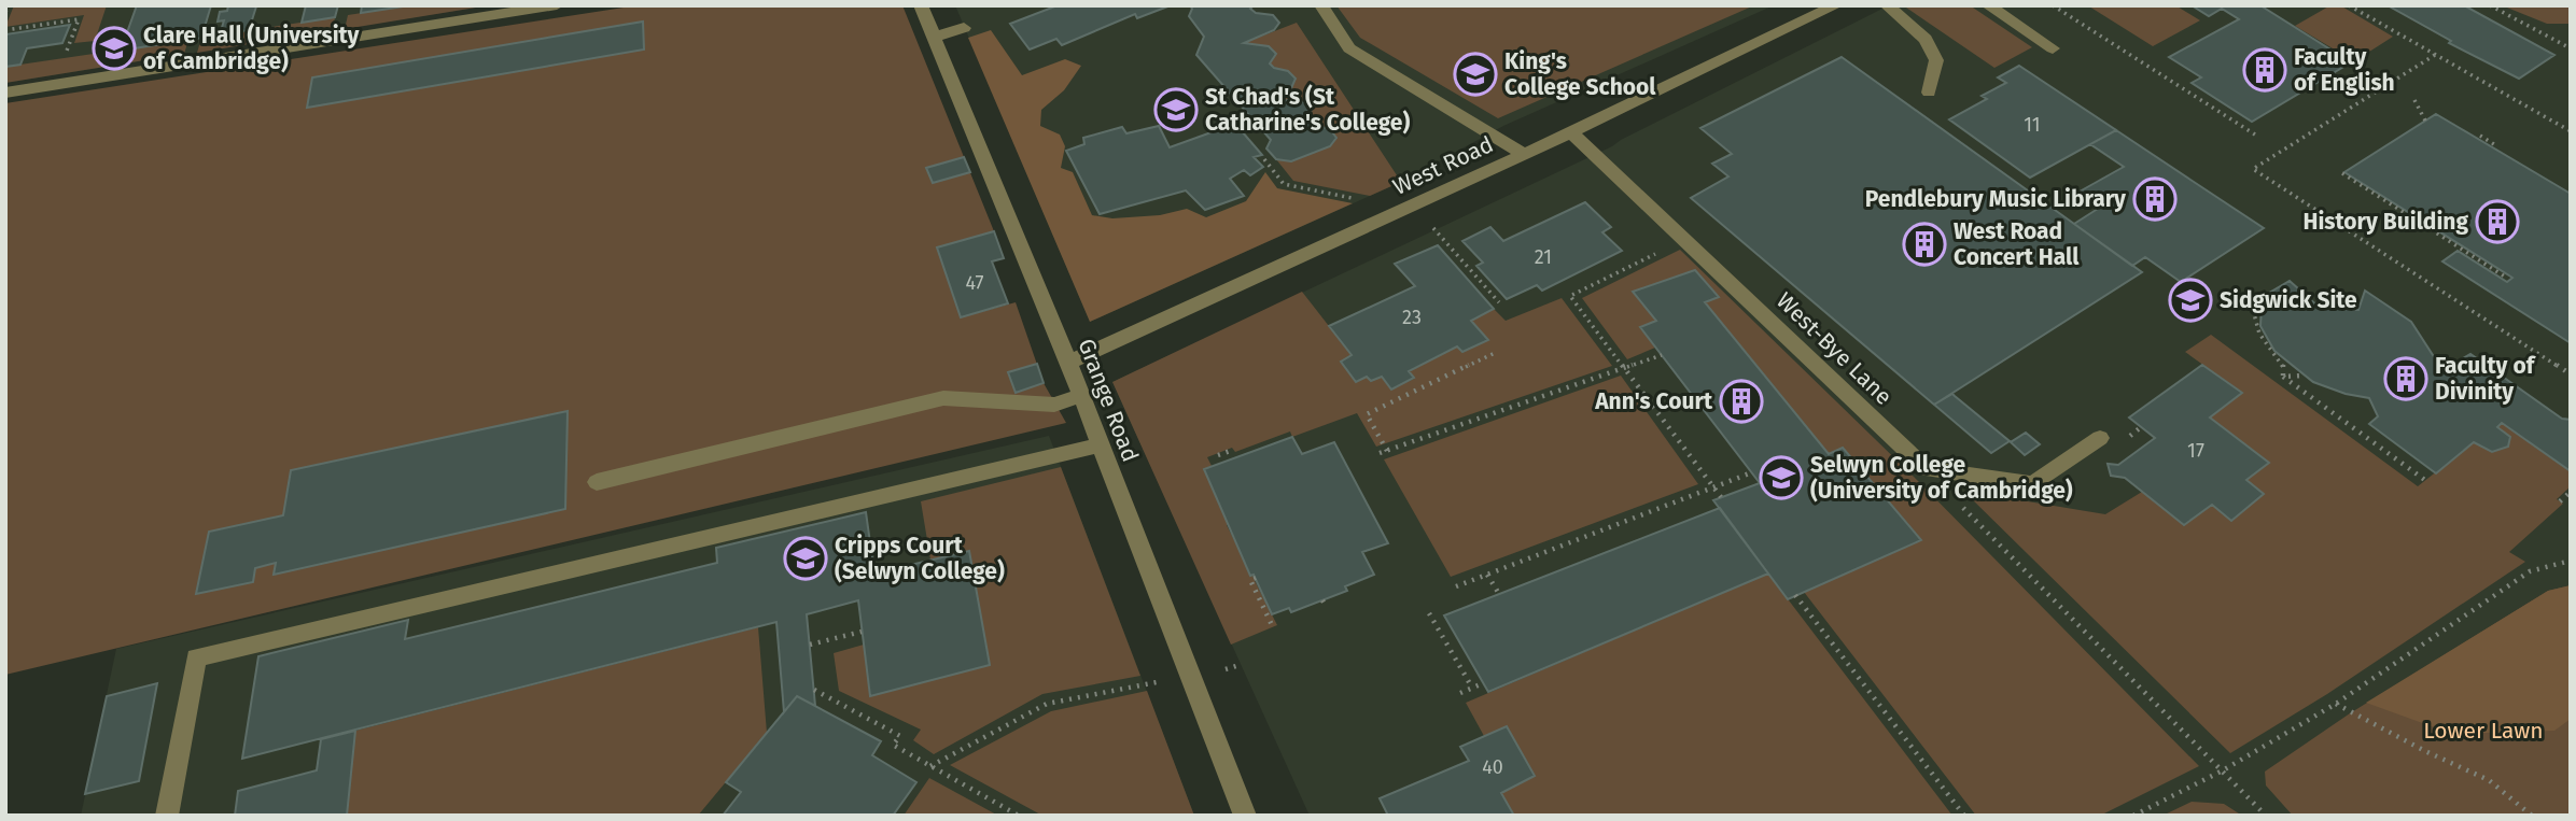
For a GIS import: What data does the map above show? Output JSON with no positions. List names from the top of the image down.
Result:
{
  "streets": {
    "street": ["West Road", "West-Bye Lane", "Grange Road"]
  },
  "crossings": [
    ["West Road", "West-Bye Lane"],
    ["West Road", "Grange Road"]
  ],
  "parks": ["Lower Lawn"],
  "places": {
    "school or university": [
      "Clare Hall (University of Cambridge)",
      "King's College School",
      "St Chad's (St Catharine's College)",
      "Sidgwick Site",
      "Selwyn College (University of Cambridge)",
      "Cripps Court (Selwyn College)"
    ],
    "building": [
      "Faculty of English",
      "Pendlebury Music Library",
      "History Building",
      "West Road Concert Hall",
      "Faculty of Divinity",
      "Ann's Court"
    ]
  },
  "house_numbers": [
    "11",
    "21",
    "47",
    "23",
    "17",
    "40"
  ]
}
